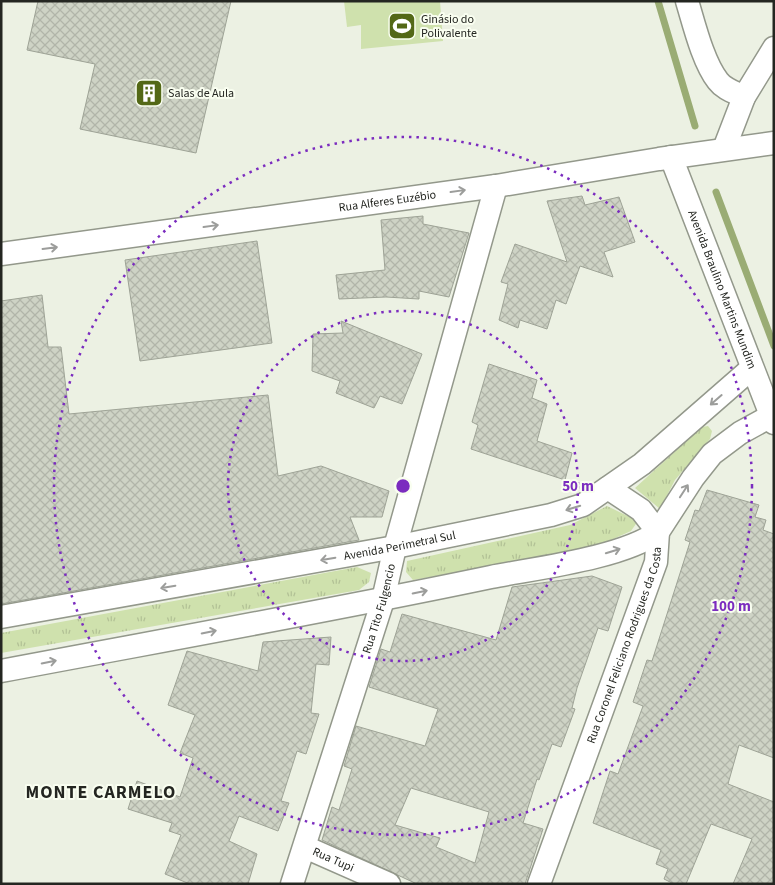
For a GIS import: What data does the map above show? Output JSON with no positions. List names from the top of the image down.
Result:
{
  "streets": {
    "street": [
      "Rua Alferes Euzébio",
      "Avenida Braulino Martins Mundim",
      "Avenida Perimetral Sul",
      "Rua Tito Fulgencio",
      "Rua Coronel Feliciano Rodrigues da Costa",
      "Rua Tupi"
    ]
  },
  "crossings": [
    ["Rua Alferes Euzébio", "Avenida Braulino Martins Mundim"],
    ["Rua Alferes Euzébio", "Rua Tito Fulgencio"],
    ["Avenida Braulino Martins Mundim", "Avenida Perimetral Sul"],
    ["Avenida Braulino Martins Mundim", "Rua Coronel Feliciano Rodrigues da Costa"],
    ["Avenida Perimetral Sul", "Rua Tito Fulgencio"],
    ["Rua Tito Fulgencio", "Rua Tupi"]
  ],
  "one_way": ["Rua Alferes Euzébio"],
  "districts": ["MONTE CARMELO"],
  "places": {
    "sports": ["Ginásio do Polivalente"],
    "building": ["Salas de Aula"]
  },
  "rings": ["50 m", "100 m"]
}
